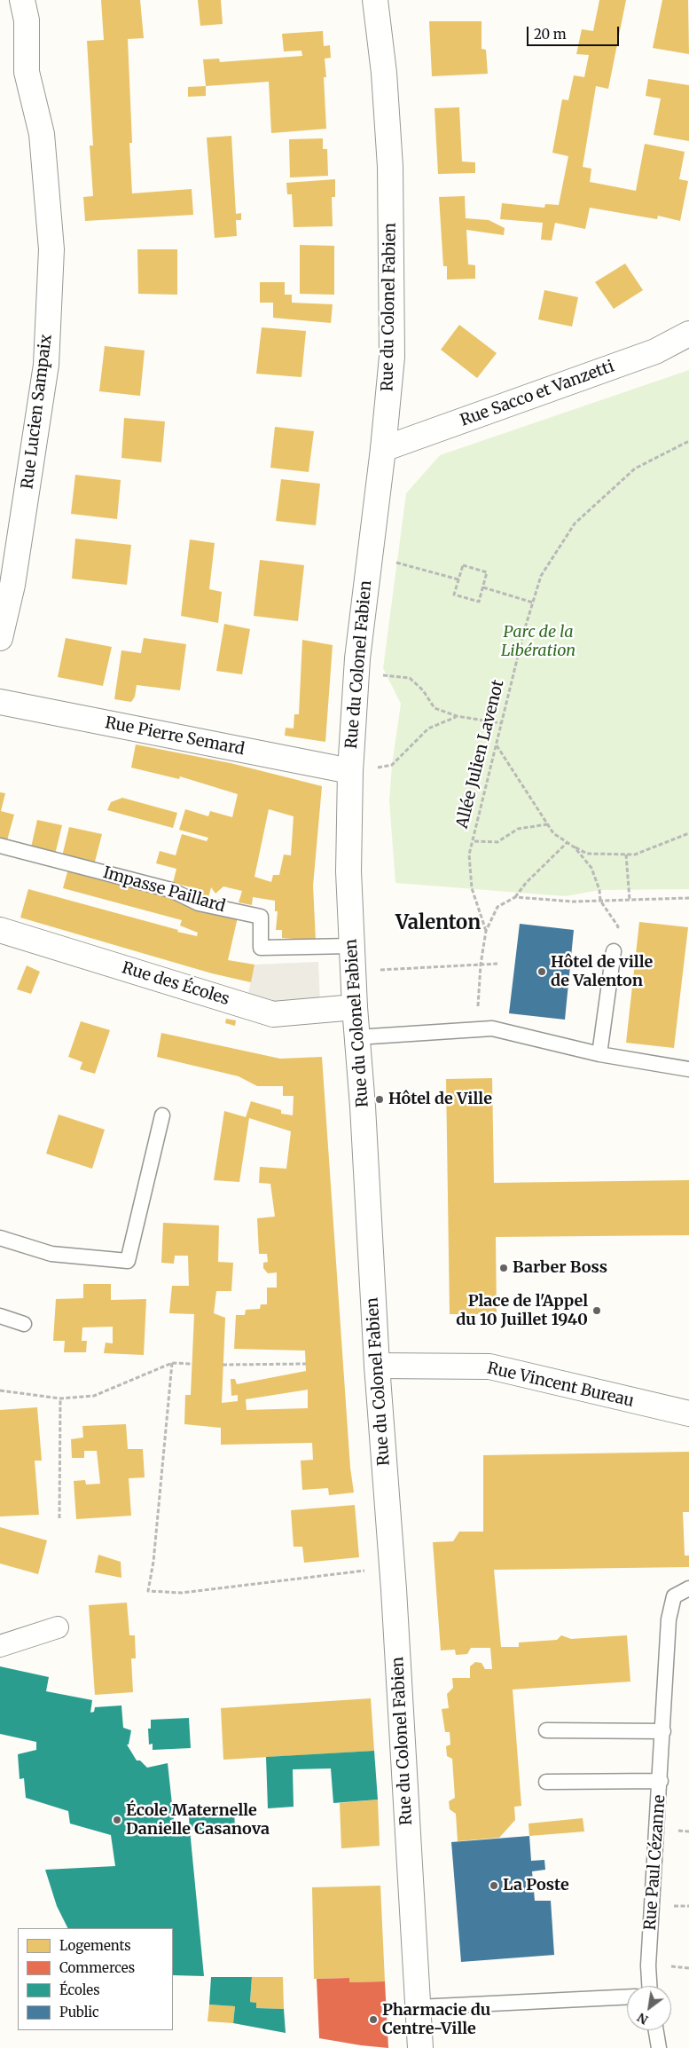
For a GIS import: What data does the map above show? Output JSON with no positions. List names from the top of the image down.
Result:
{
  "streets": {
    "street": [
      "Rue du Colonel Fabien",
      "Rue Sacco et Vanzetti",
      "Rue Lucien Sampaix",
      "Rue Pierre Semard",
      "Rue des Écoles",
      "Rue Vincent Bureau"
    ],
    "lane": ["Impasse Paillard", "Rue Paul Cézanne"],
    "path": ["Allée Julien Lavenot"]
  },
  "crossings": [
    ["Rue du Colonel Fabien", "Rue Sacco et Vanzetti"],
    ["Rue du Colonel Fabien", "Rue Pierre Semard"],
    ["Rue du Colonel Fabien", "Impasse Paillard"],
    ["Rue du Colonel Fabien", "Rue des Écoles"],
    ["Rue du Colonel Fabien", "Rue Vincent Bureau"]
  ],
  "districts": ["Valenton"],
  "parks": ["Parc de la Libération"],
  "places": [
    "Hôtel de ville de Valenton",
    "Hôtel de Ville",
    "Barber Boss",
    "Place de l'Appel du 10 Juillet 1940",
    "École Maternelle Danielle Casanova",
    "La Poste",
    "Pharmacie du Centre-Ville"
  ],
  "legend": [
    "Logements",
    "Commerces",
    "Écoles",
    "Public"
  ],
  "scale_bar": "20 m",
  "north": "bottom left"
}
